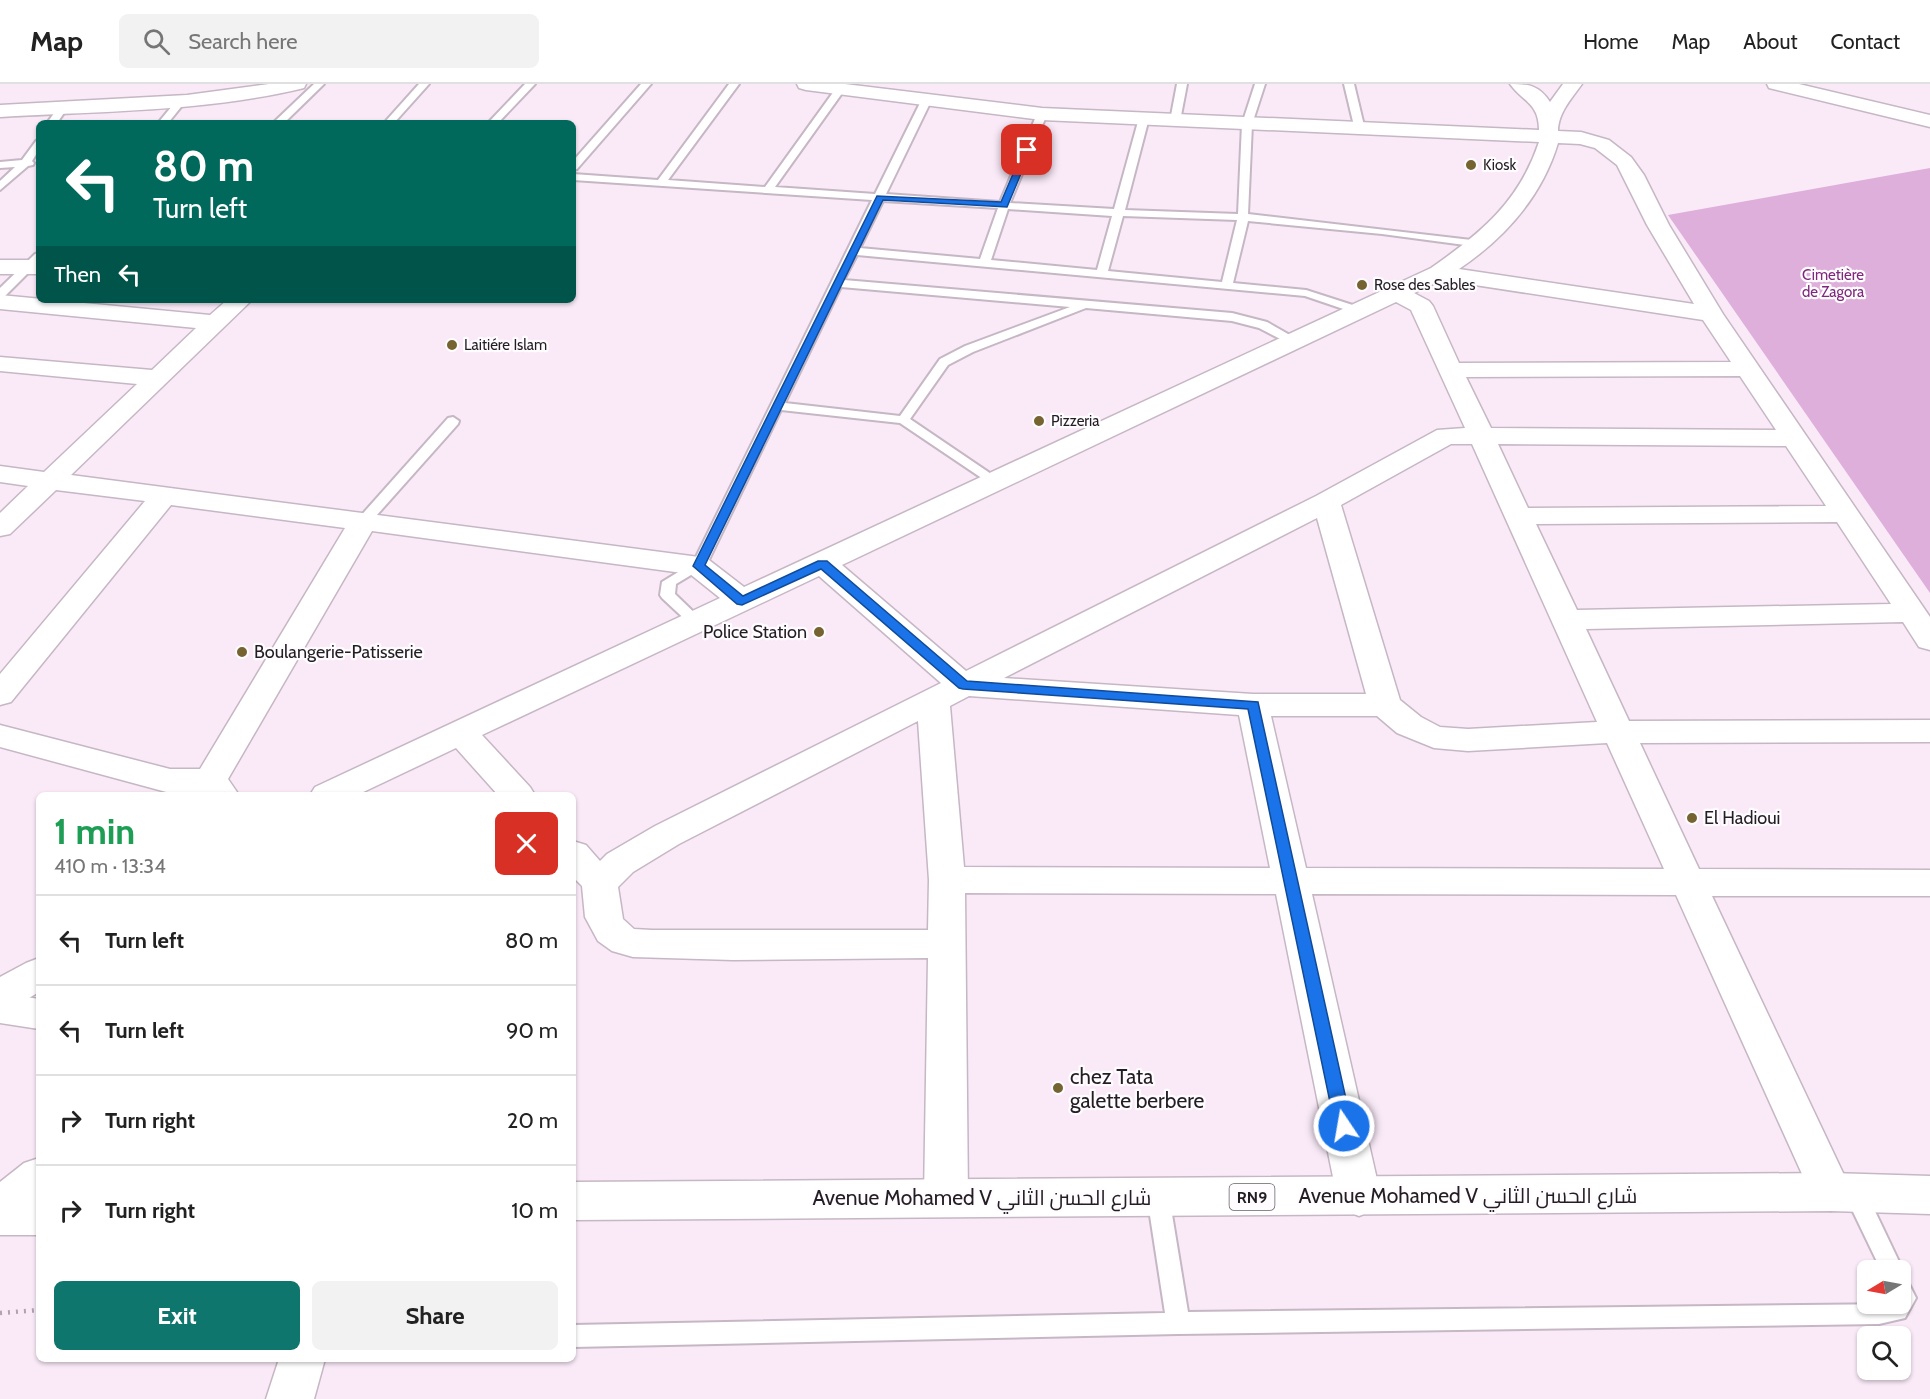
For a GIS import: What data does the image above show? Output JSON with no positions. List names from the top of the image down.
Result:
{
  "streets": {
    "street": ["Avenue Mohamed V شارع الحسن الثاني", "RN9"]
  },
  "parks": ["Cimetière de Zagora"],
  "places": [
    "Kiosk",
    "Rose des Sables",
    "Laitiére Islam",
    "Pizzeria",
    "Police Station",
    "Boulangerie-Patisserie",
    "El Hadioui",
    "chez Tata galette berbere"
  ],
  "north": "left",
  "page": {
    "header": "Map",
    "search": "Search here",
    "nav": [
      "Home",
      "Map",
      "About",
      "Contact"
    ],
    "turn": ["80 m", "Turn left"],
    "then": "Then",
    "heading": ["1 min", "410 m · 13:34"],
    "list": [
      {
        "name": "Turn left",
        "value": "80 m"
      },
      {
        "name": "Turn left",
        "value": "90 m"
      },
      {
        "name": "Turn right",
        "value": "20 m"
      },
      {
        "name": "Turn right",
        "value": "10 m"
      }
    ],
    "buttons": ["Exit", "Share"]
  }
}
